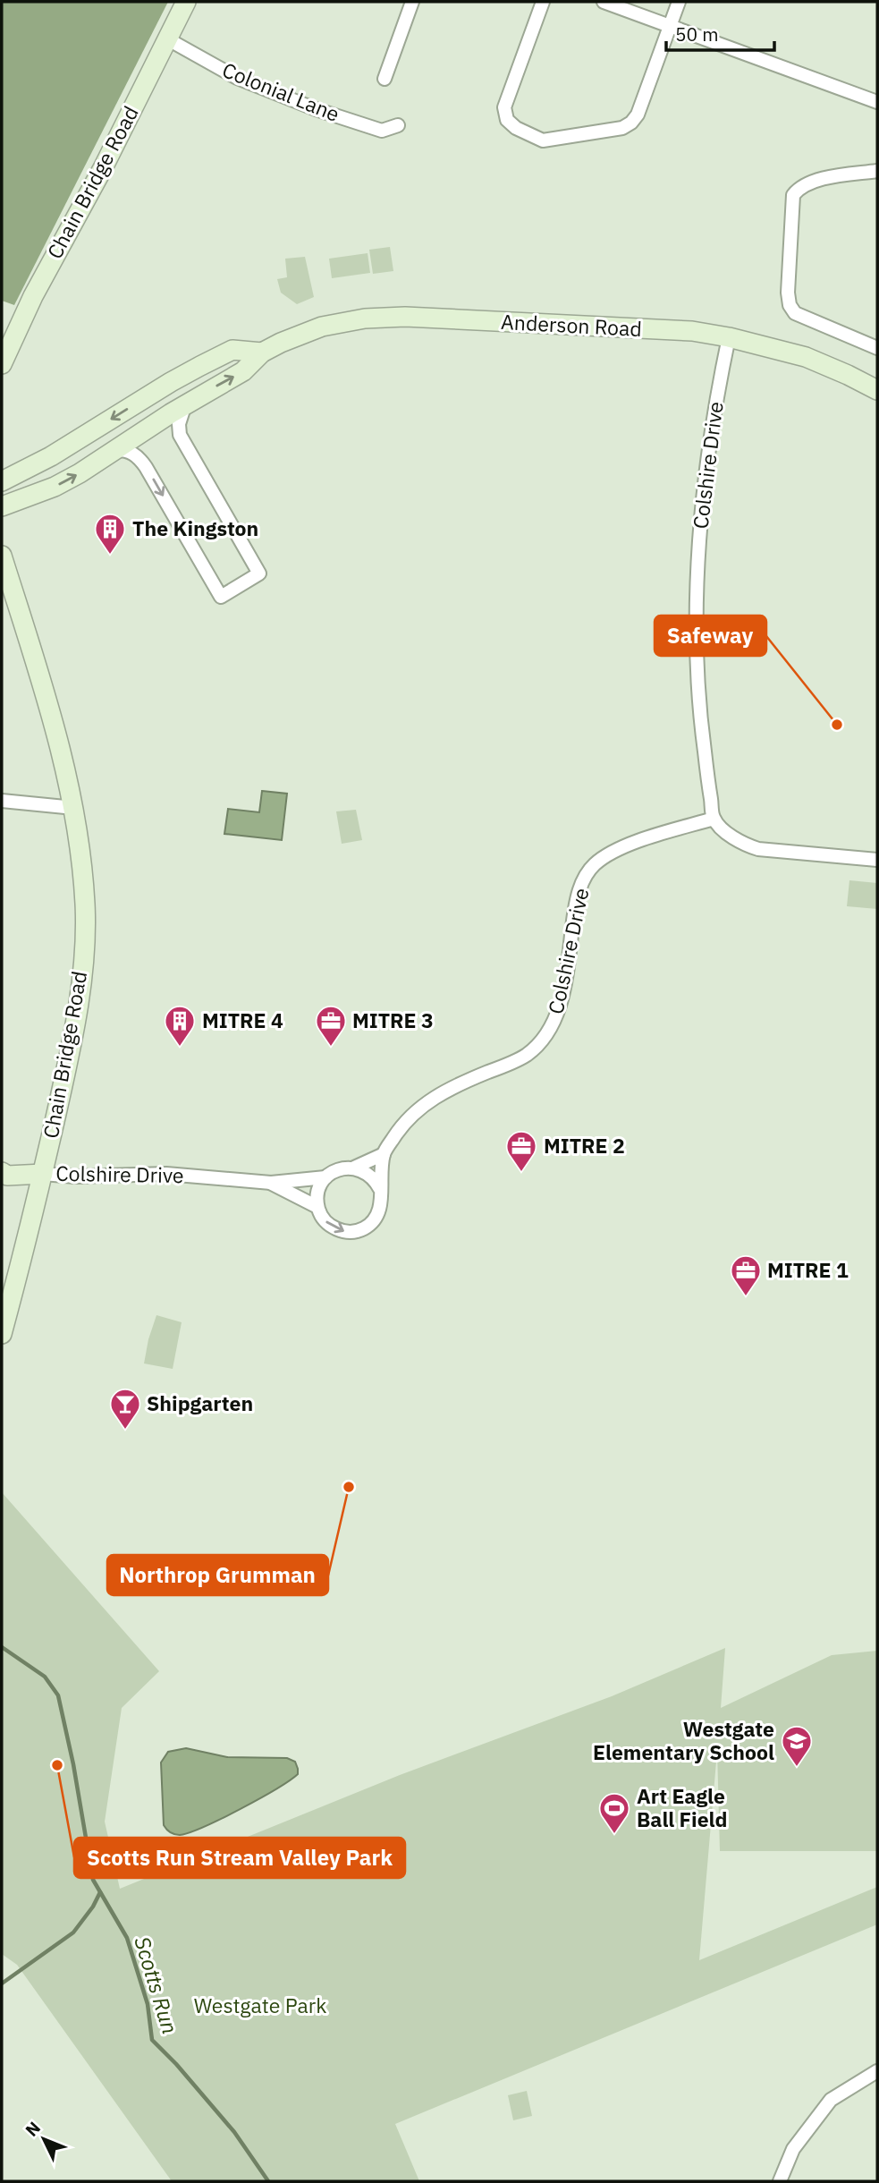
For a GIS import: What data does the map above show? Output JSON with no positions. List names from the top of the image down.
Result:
{
  "streets": {
    "street": [
      "Colonial Lane",
      "Chain Bridge Road",
      "Anderson Road",
      "Colshire Drive"
    ]
  },
  "crossings": [
    ["Colonial Lane", "Chain Bridge Road"],
    ["Chain Bridge Road", "Colshire Drive"],
    ["Anderson Road", "Colshire Drive"]
  ],
  "water": ["Scotts Run"],
  "parks": ["Westgate Park"],
  "places": {
    "building": ["The Kingston", "MITRE 4"],
    "other": ["Safeway", "Northrop Grumman", "Scotts Run Stream Valley Park"],
    "office": ["MITRE 3", "MITRE 2", "MITRE 1"],
    "bar": ["Shipgarten"],
    "school or university": ["Westgate Elementary School"],
    "sports": ["Art Eagle Ball Field"]
  },
  "scale_bar": "50 m",
  "north": "top left"
}
